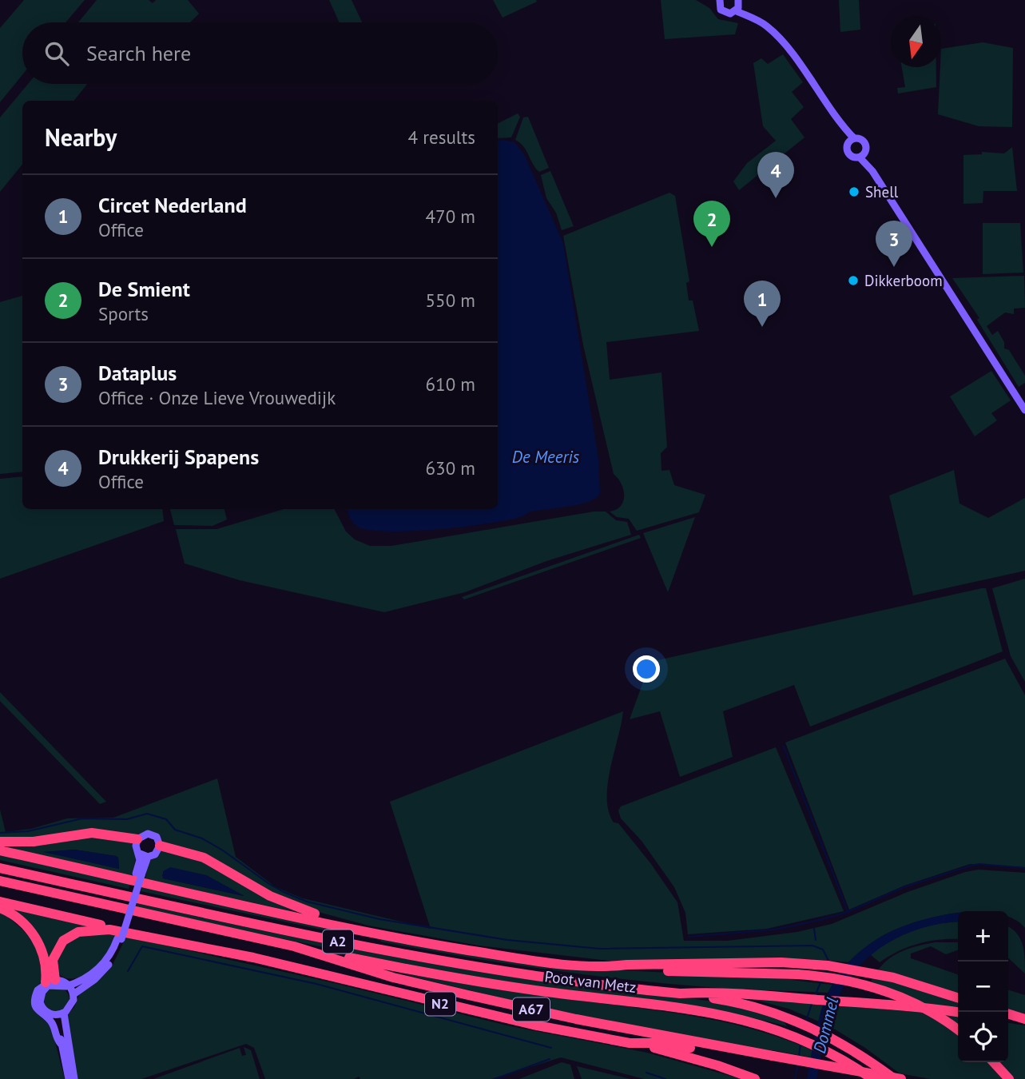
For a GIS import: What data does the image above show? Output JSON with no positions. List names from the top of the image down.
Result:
{
  "streets": {
    "highway": [
      "A2",
      "Poot van Metz",
      "N2",
      "A67"
    ]
  },
  "crossings": [
    ["A2", "Poot van Metz"],
    ["A2", "A67"],
    ["Poot van Metz", "A67"],
    ["N2", "A67"]
  ],
  "water": ["De Meeris", "Dommel"],
  "places": ["Shell", "Dikkerboom"],
  "north": "bottom",
  "page": {
    "search": "Search here",
    "heading": ["Nearby", "4 results"],
    "pins": [
      "4",
      "2",
      "3",
      "1"
    ],
    "list": [
      {
        "mark": "1",
        "name": "Circet Nederland",
        "note": "Office",
        "value": "470 m"
      },
      {
        "mark": "2",
        "name": "De Smient",
        "note": "Sports",
        "value": "550 m"
      },
      {
        "mark": "3",
        "name": "Dataplus",
        "note": "Office · Onze Lieve Vrouwedijk",
        "value": "610 m"
      },
      {
        "mark": "4",
        "name": "Drukkerij Spapens",
        "note": "Office",
        "value": "630 m"
      }
    ],
    "map_buttons": ["+", "−"]
  }
}
